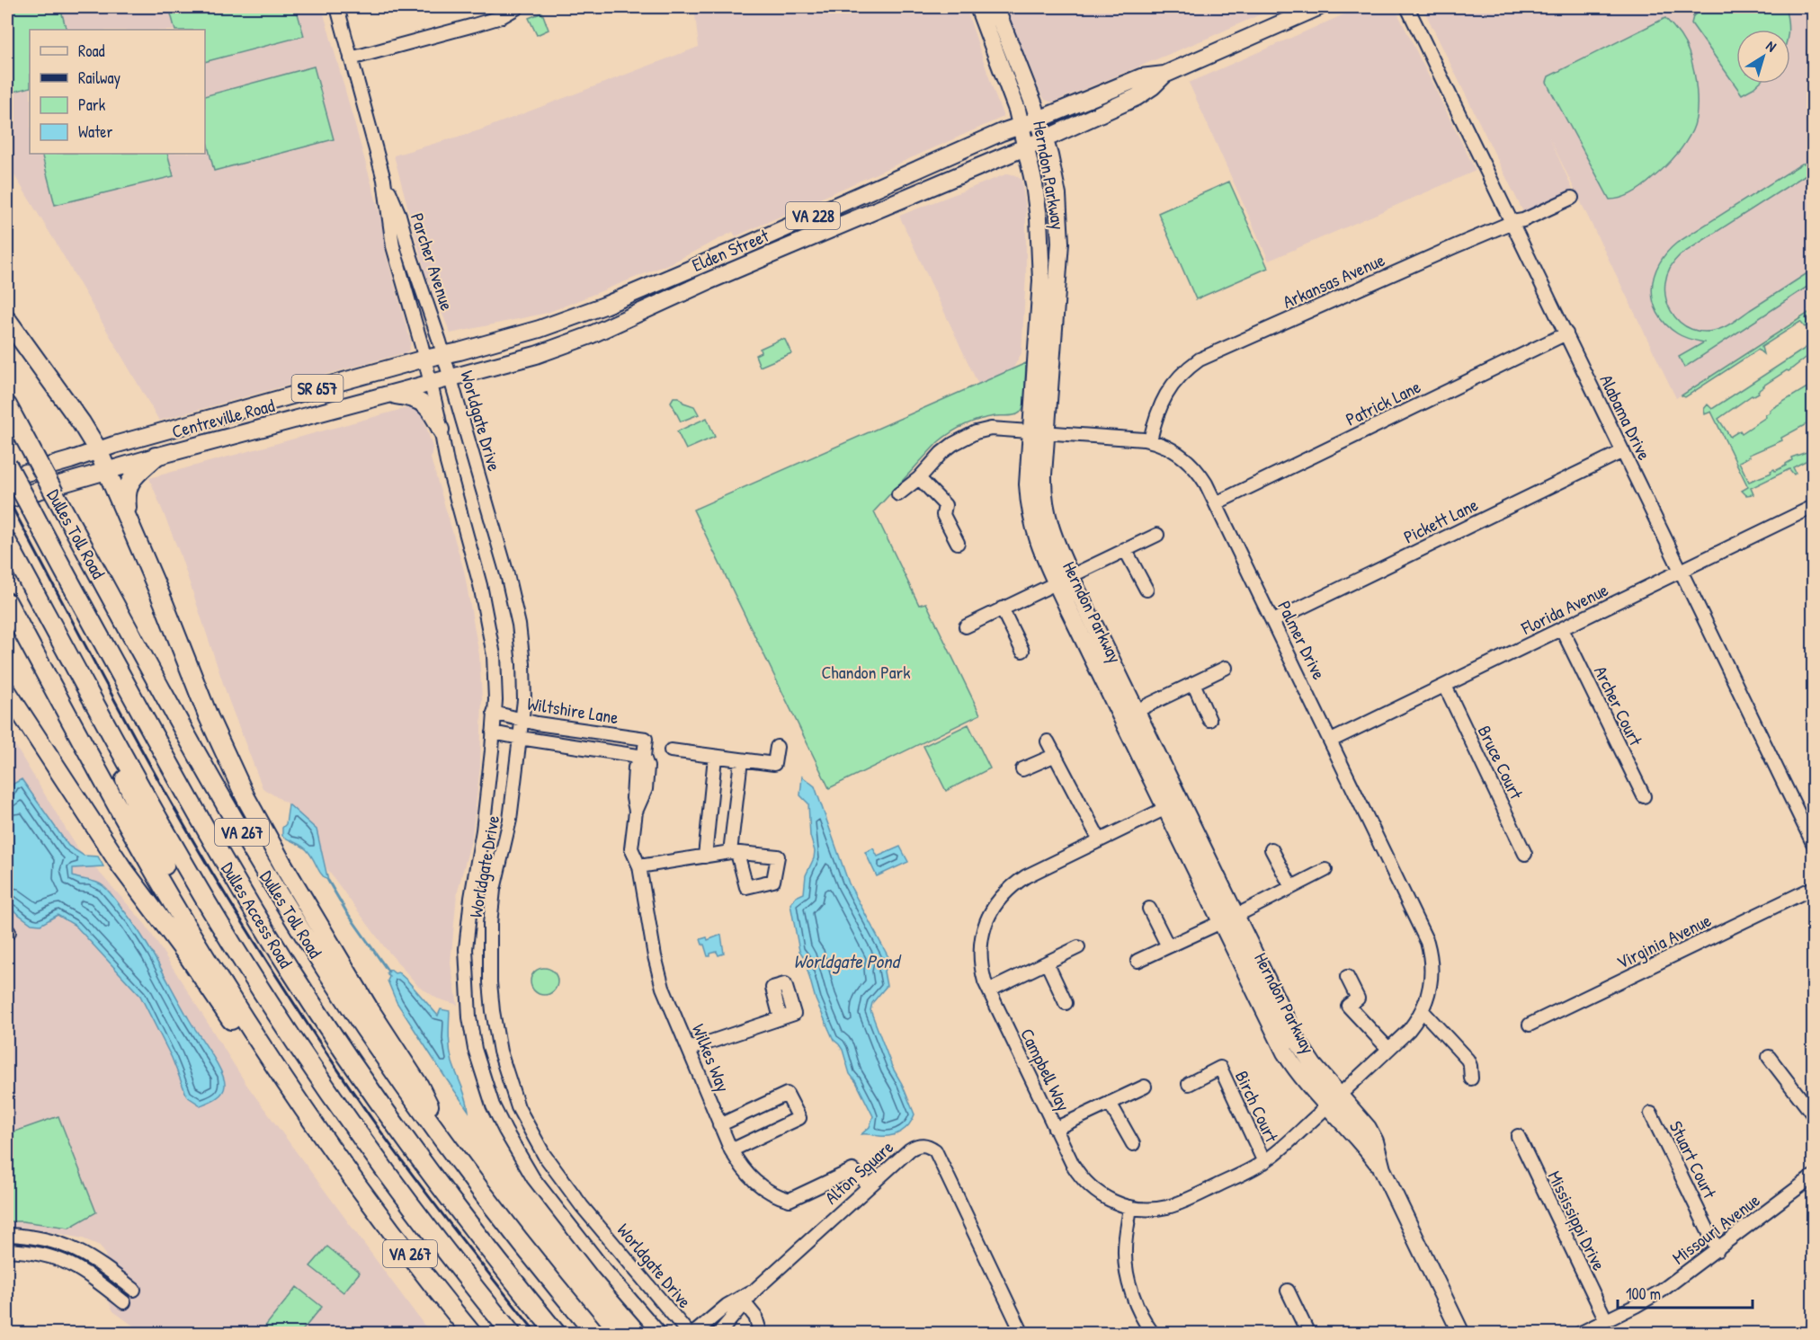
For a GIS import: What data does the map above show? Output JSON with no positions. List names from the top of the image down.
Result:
{
  "streets": {
    "highway": ["Dulles Toll Road", "VA 267", "Dulles Access Road"],
    "main road": [
      "Herndon Parkway",
      "VA 228",
      "Elden Street",
      "SR 657",
      "Centreville Road"
    ],
    "street": [
      "Parcher Avenue",
      "Arkansas Avenue",
      "Patrick Lane",
      "Alabama Drive",
      "Worldgate Drive",
      "Pickett Lane",
      "Florida Avenue",
      "Palmer Drive",
      "Archer Court",
      "Wiltshire Lane",
      "Bruce Court",
      "Virginia Avenue",
      "Wilkes Way",
      "Campbell Way",
      "Birch Court",
      "Stuart Court",
      "Alton Square",
      "Mississippi Drive",
      "Missouri Avenue"
    ]
  },
  "crossings": [
    ["Herndon Parkway", "Elden Street"],
    ["Herndon Parkway", "Palmer Drive"],
    ["Herndon Parkway", "Campbell Way"],
    ["Elden Street", "Parcher Avenue"],
    ["Elden Street", "Centreville Road"],
    ["Elden Street", "Worldgate Drive"],
    ["Parcher Avenue", "Centreville Road"],
    ["Parcher Avenue", "Worldgate Drive"],
    ["Arkansas Avenue", "Alabama Drive"],
    ["Arkansas Avenue", "Palmer Drive"],
    ["Patrick Lane", "Alabama Drive"],
    ["Patrick Lane", "Palmer Drive"],
    ["Alabama Drive", "Pickett Lane"],
    ["Alabama Drive", "Florida Avenue"],
    ["Centreville Road", "Worldgate Drive"],
    ["Worldgate Drive", "Wiltshire Lane"],
    ["Worldgate Drive", "Alton Square"],
    ["Pickett Lane", "Palmer Drive"],
    ["Florida Avenue", "Palmer Drive"],
    ["Florida Avenue", "Archer Court"],
    ["Florida Avenue", "Bruce Court"],
    ["Palmer Drive", "Campbell Way"],
    ["Wiltshire Lane", "Wilkes Way"],
    ["Wilkes Way", "Alton Square"],
    ["Campbell Way", "Birch Court"],
    ["Stuart Court", "Missouri Avenue"],
    ["Mississippi Drive", "Missouri Avenue"]
  ],
  "water": ["Worldgate Pond"],
  "parks": ["Chandon Park"],
  "legend": [
    "Road",
    "Railway",
    "Park",
    "Water"
  ],
  "scale_bar": "100 m",
  "north": "top right"
}
